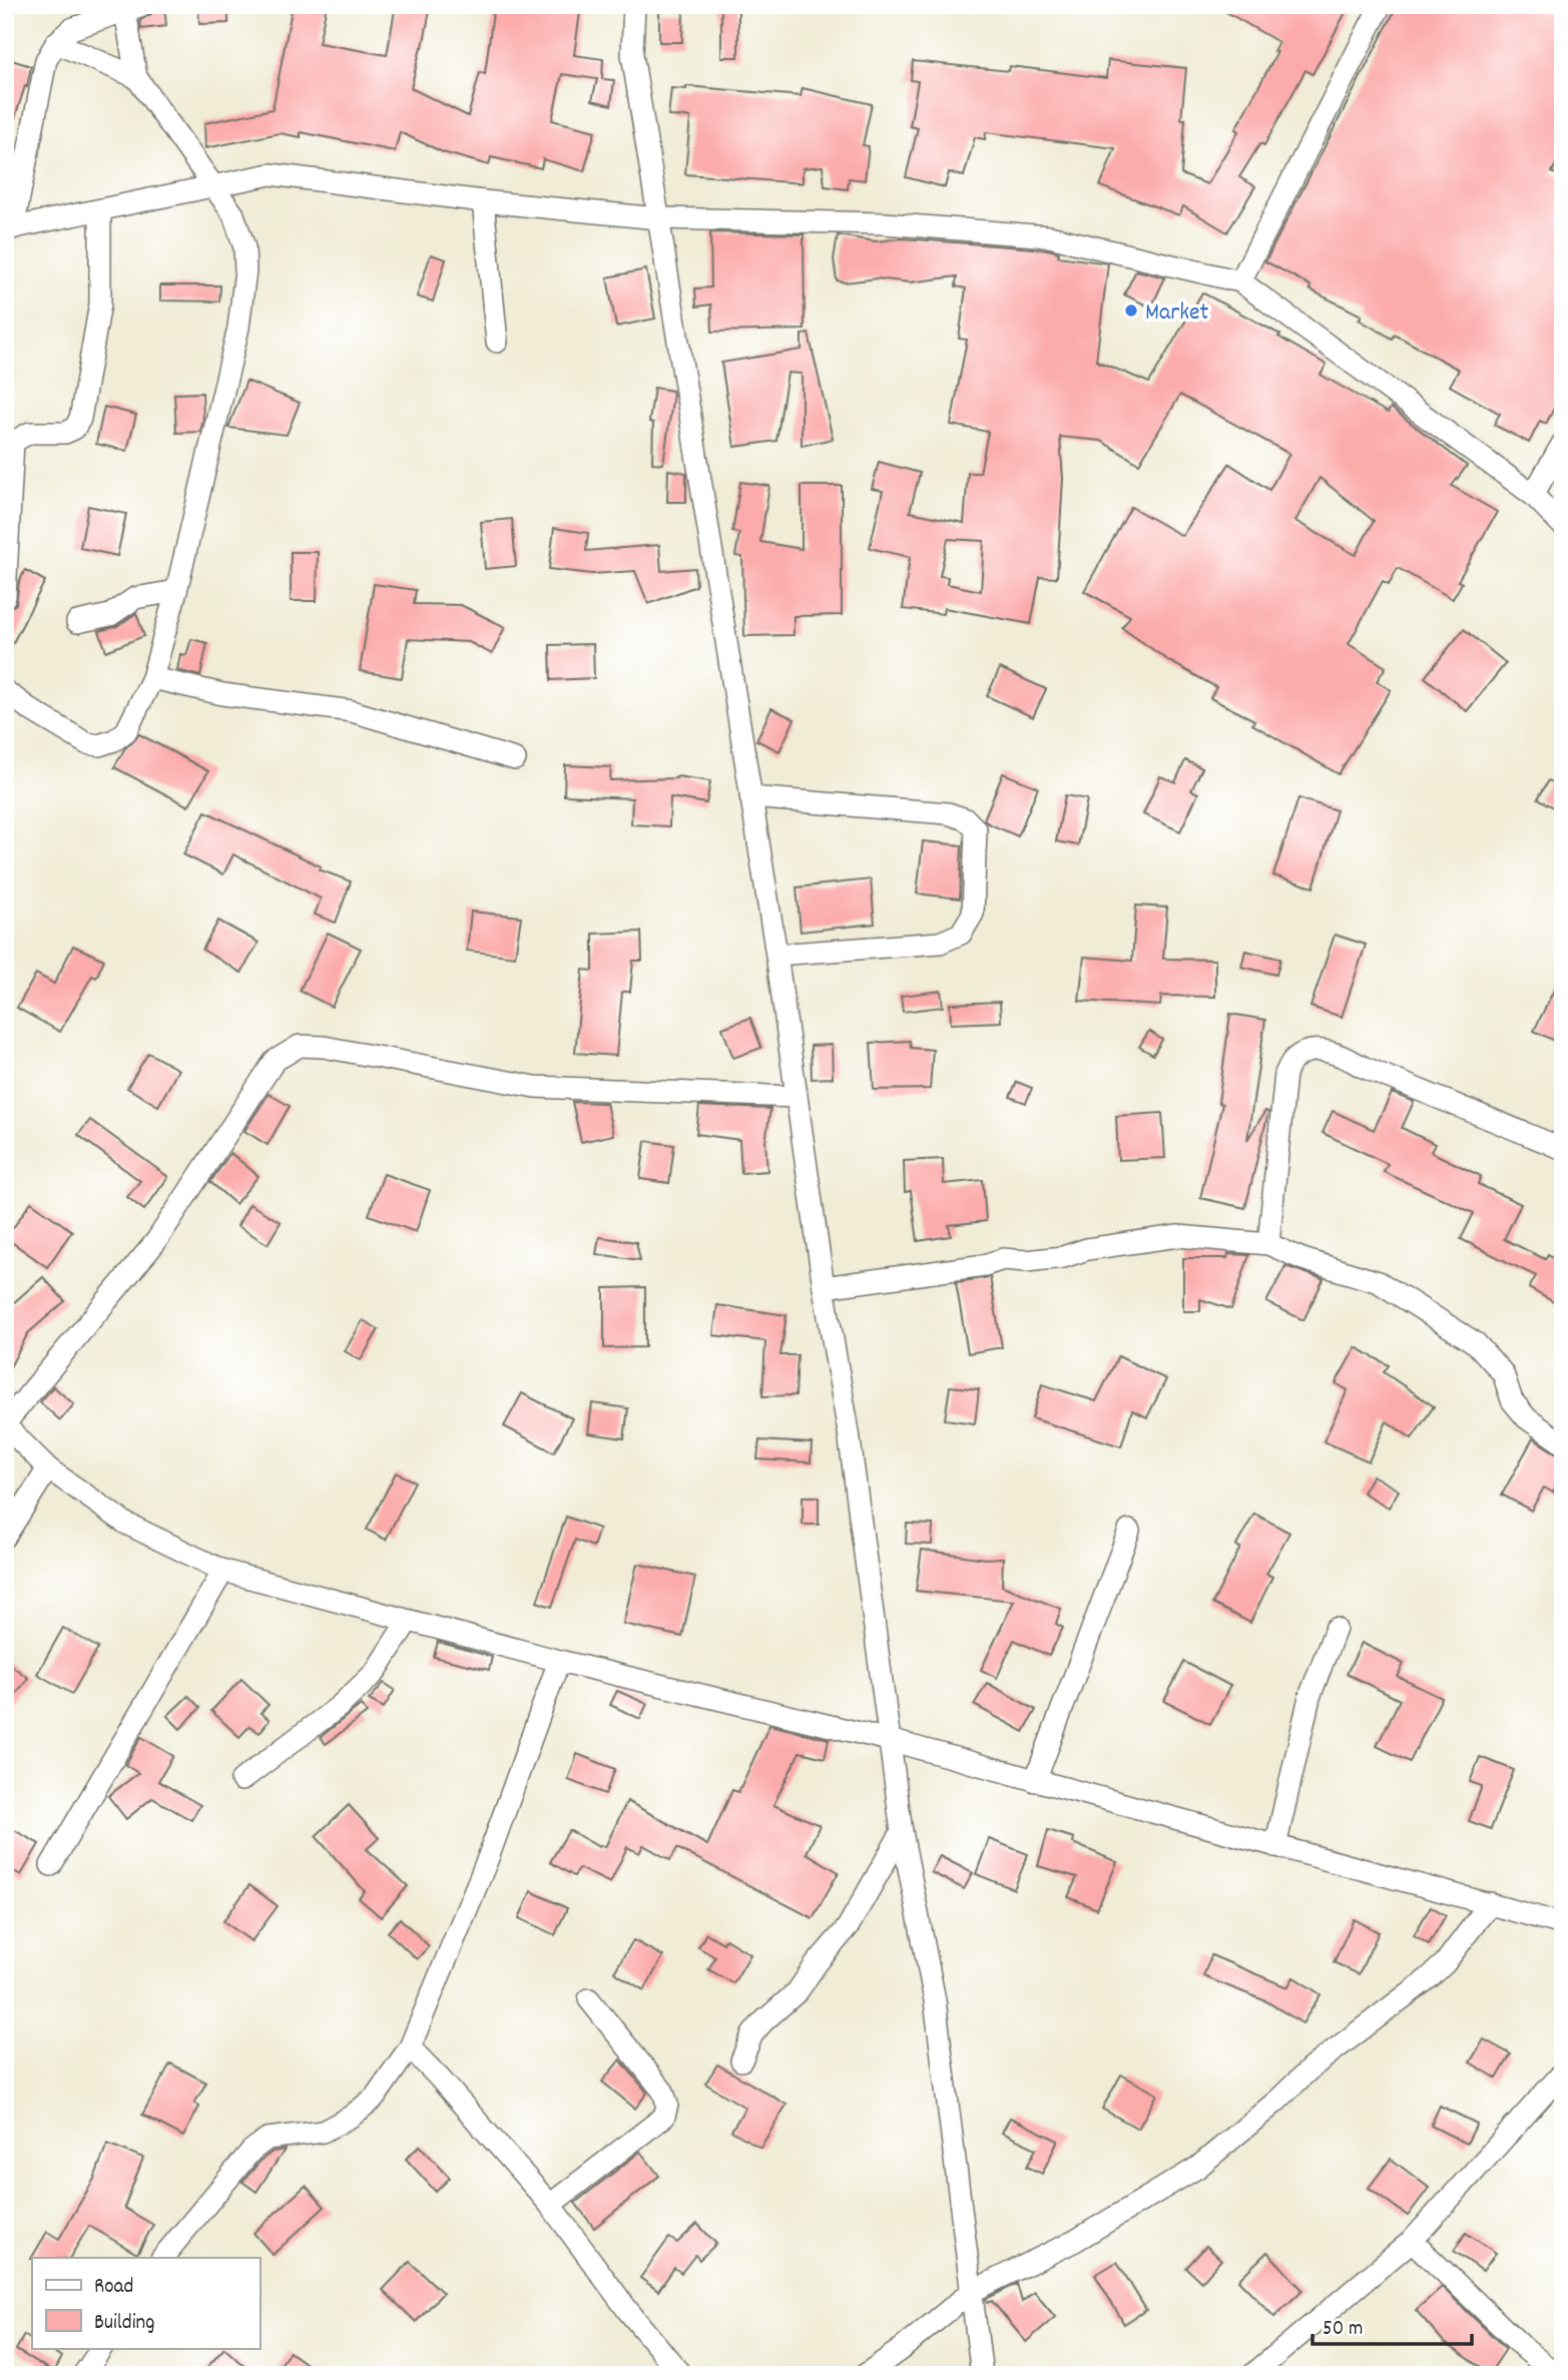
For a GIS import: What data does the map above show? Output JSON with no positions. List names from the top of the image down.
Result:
{
  "places": ["Market"],
  "legend": ["Road", "Building"],
  "scale_bar": "50 m"
}
